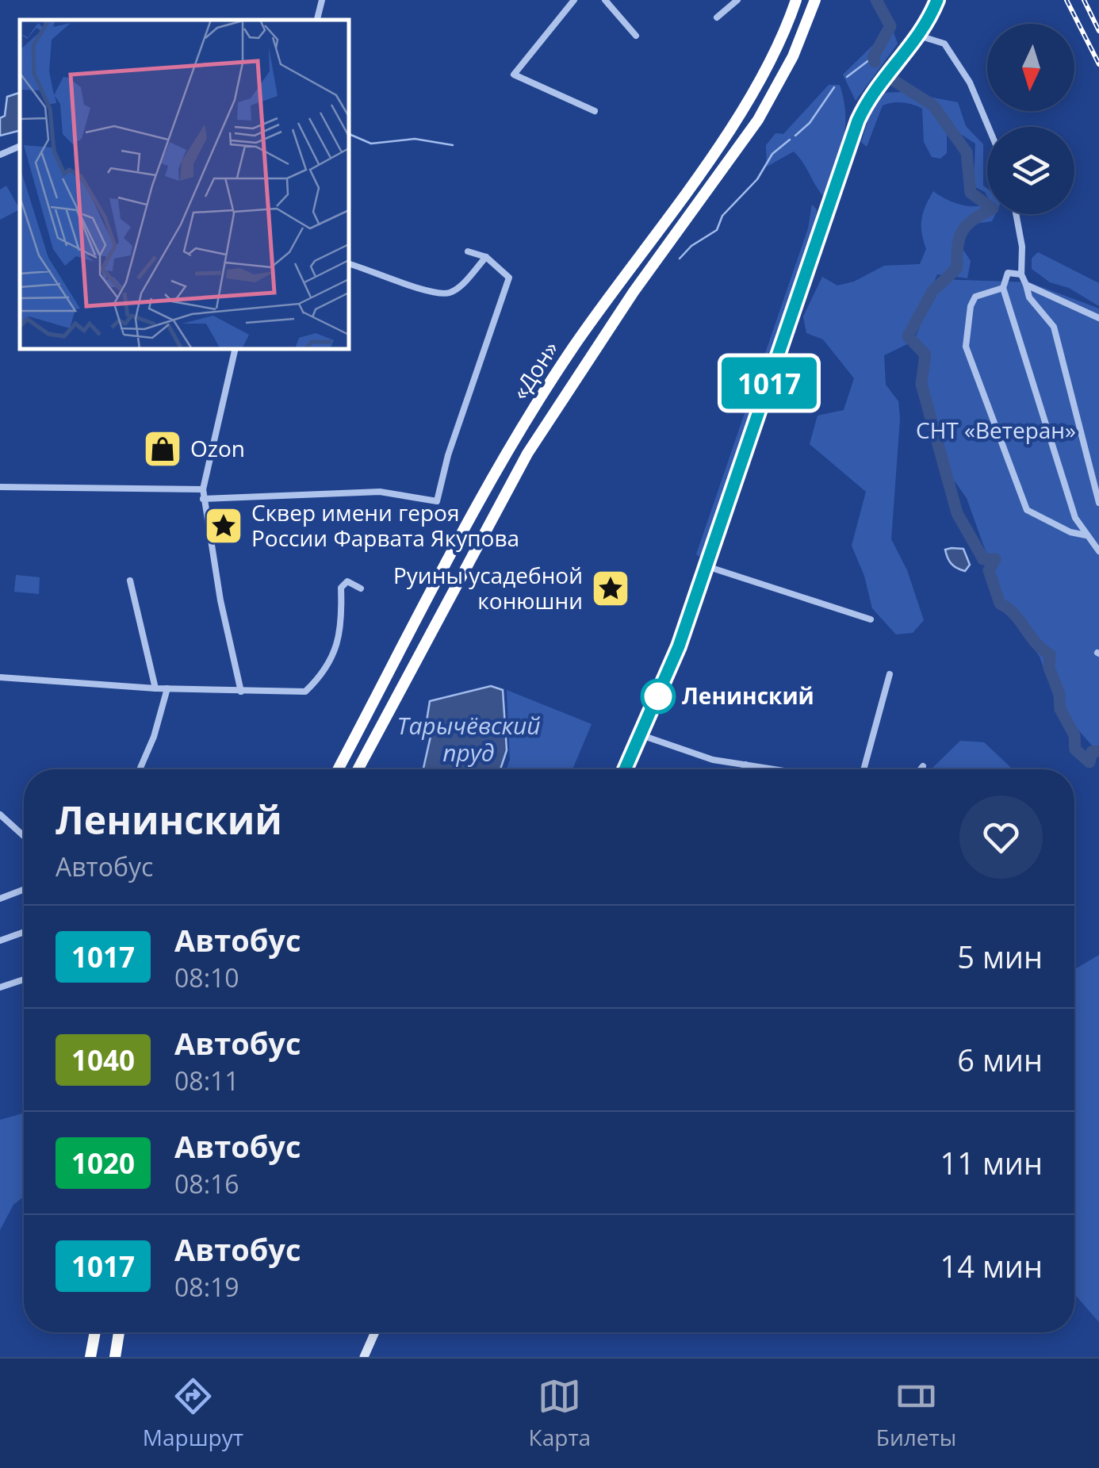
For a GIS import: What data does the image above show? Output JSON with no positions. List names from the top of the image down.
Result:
{
  "streets": {
    "highway": ["«Дон»"]
  },
  "water": ["Тарычёвский пруд"],
  "parks": ["СНТ «Ветеран»"],
  "places": {
    "shop": ["Ozon"],
    "place": ["Сквер имени героя России Фарвата Якупова", "Руины усадебной конюшни"],
    "other": ["Ленинский"]
  },
  "lines": ["bus line 1017"],
  "north": "bottom",
  "page": {
    "on_map": "1017",
    "heading": ["Ленинский", "Автобус"],
    "list": [
      {
        "mark": "1017",
        "name": "Автобус",
        "note": "08:10",
        "value": "5 мин"
      },
      {
        "mark": "1040",
        "name": "Автобус",
        "note": "08:11",
        "value": "6 мин"
      },
      {
        "mark": "1020",
        "name": "Автобус",
        "note": "08:16",
        "value": "11 мин"
      },
      {
        "mark": "1017",
        "name": "Автобус",
        "note": "08:19",
        "value": "14 мин"
      }
    ],
    "tabs": ["Маршрут", "Карта", "Билеты"]
  }
}
